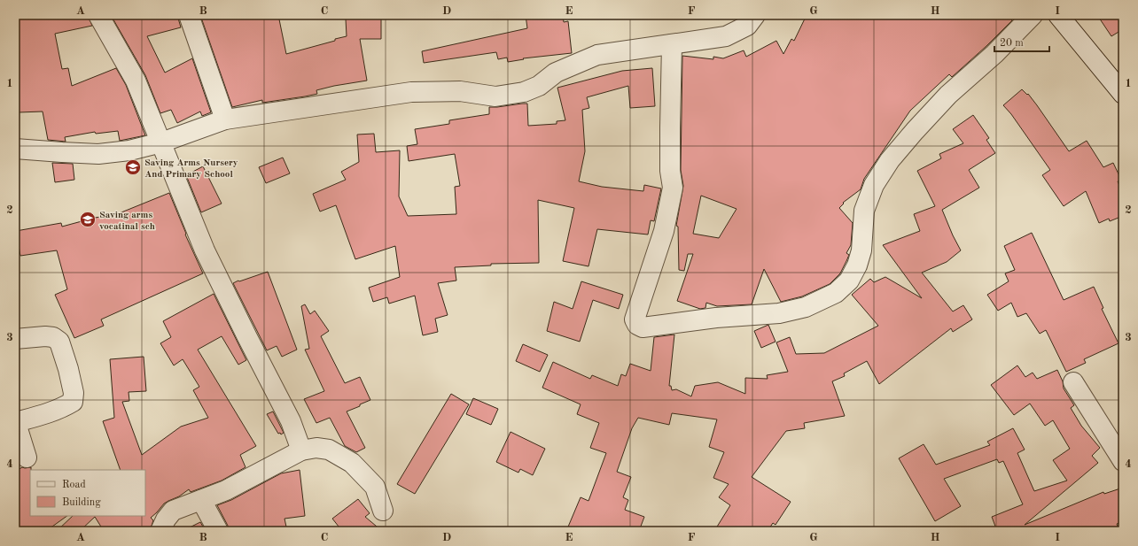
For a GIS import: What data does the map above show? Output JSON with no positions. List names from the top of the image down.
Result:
{
  "places": {
    "school or university": ["Saving Arms Nursery And Primary School", "Saving arms vocatinal sch"]
  },
  "legend": ["Road", "Building"],
  "scale_bar": "20 m",
  "grid": {
    "columns": [
      "A",
      "B",
      "C",
      "D",
      "E",
      "F",
      "G",
      "H",
      "I"
    ],
    "rows": [
      "1",
      "2",
      "3",
      "4"
    ]
  }
}
